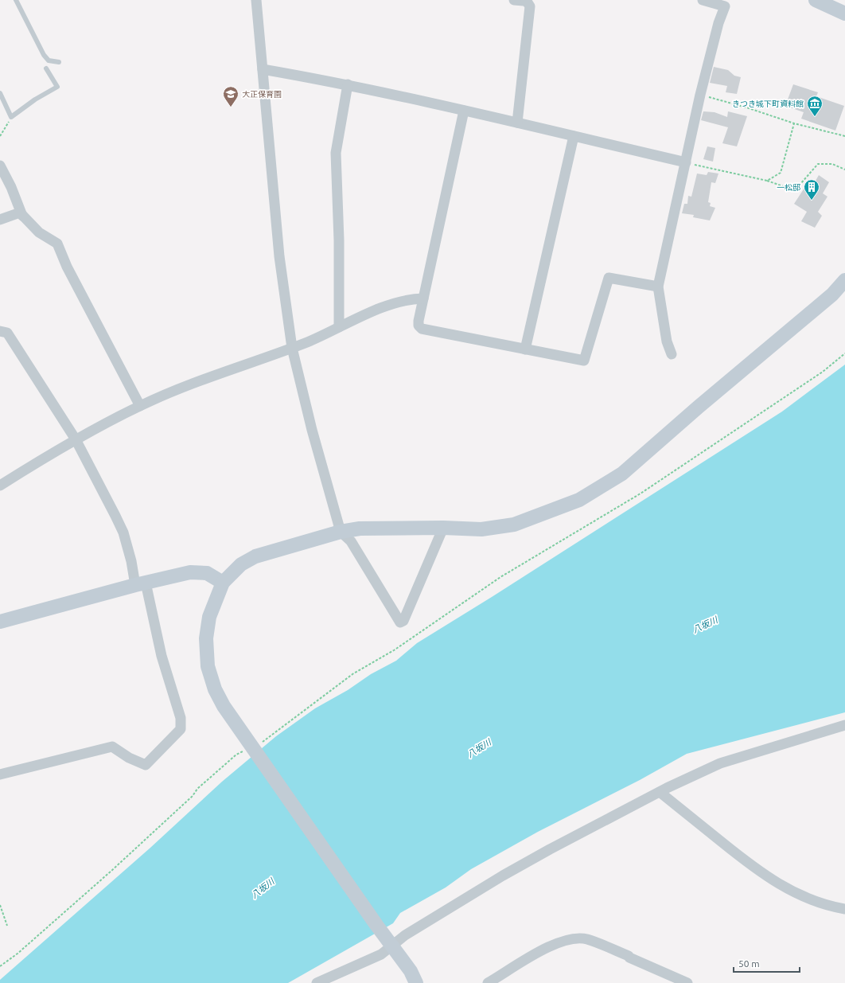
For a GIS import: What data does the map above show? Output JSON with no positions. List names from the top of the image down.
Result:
{
  "water": ["八坂川"],
  "places": {
    "school or university": ["大正保育園"],
    "museum": ["きつき城下町資料館"],
    "building": ["一松邸"]
  },
  "scale_bar": "50 m"
}
